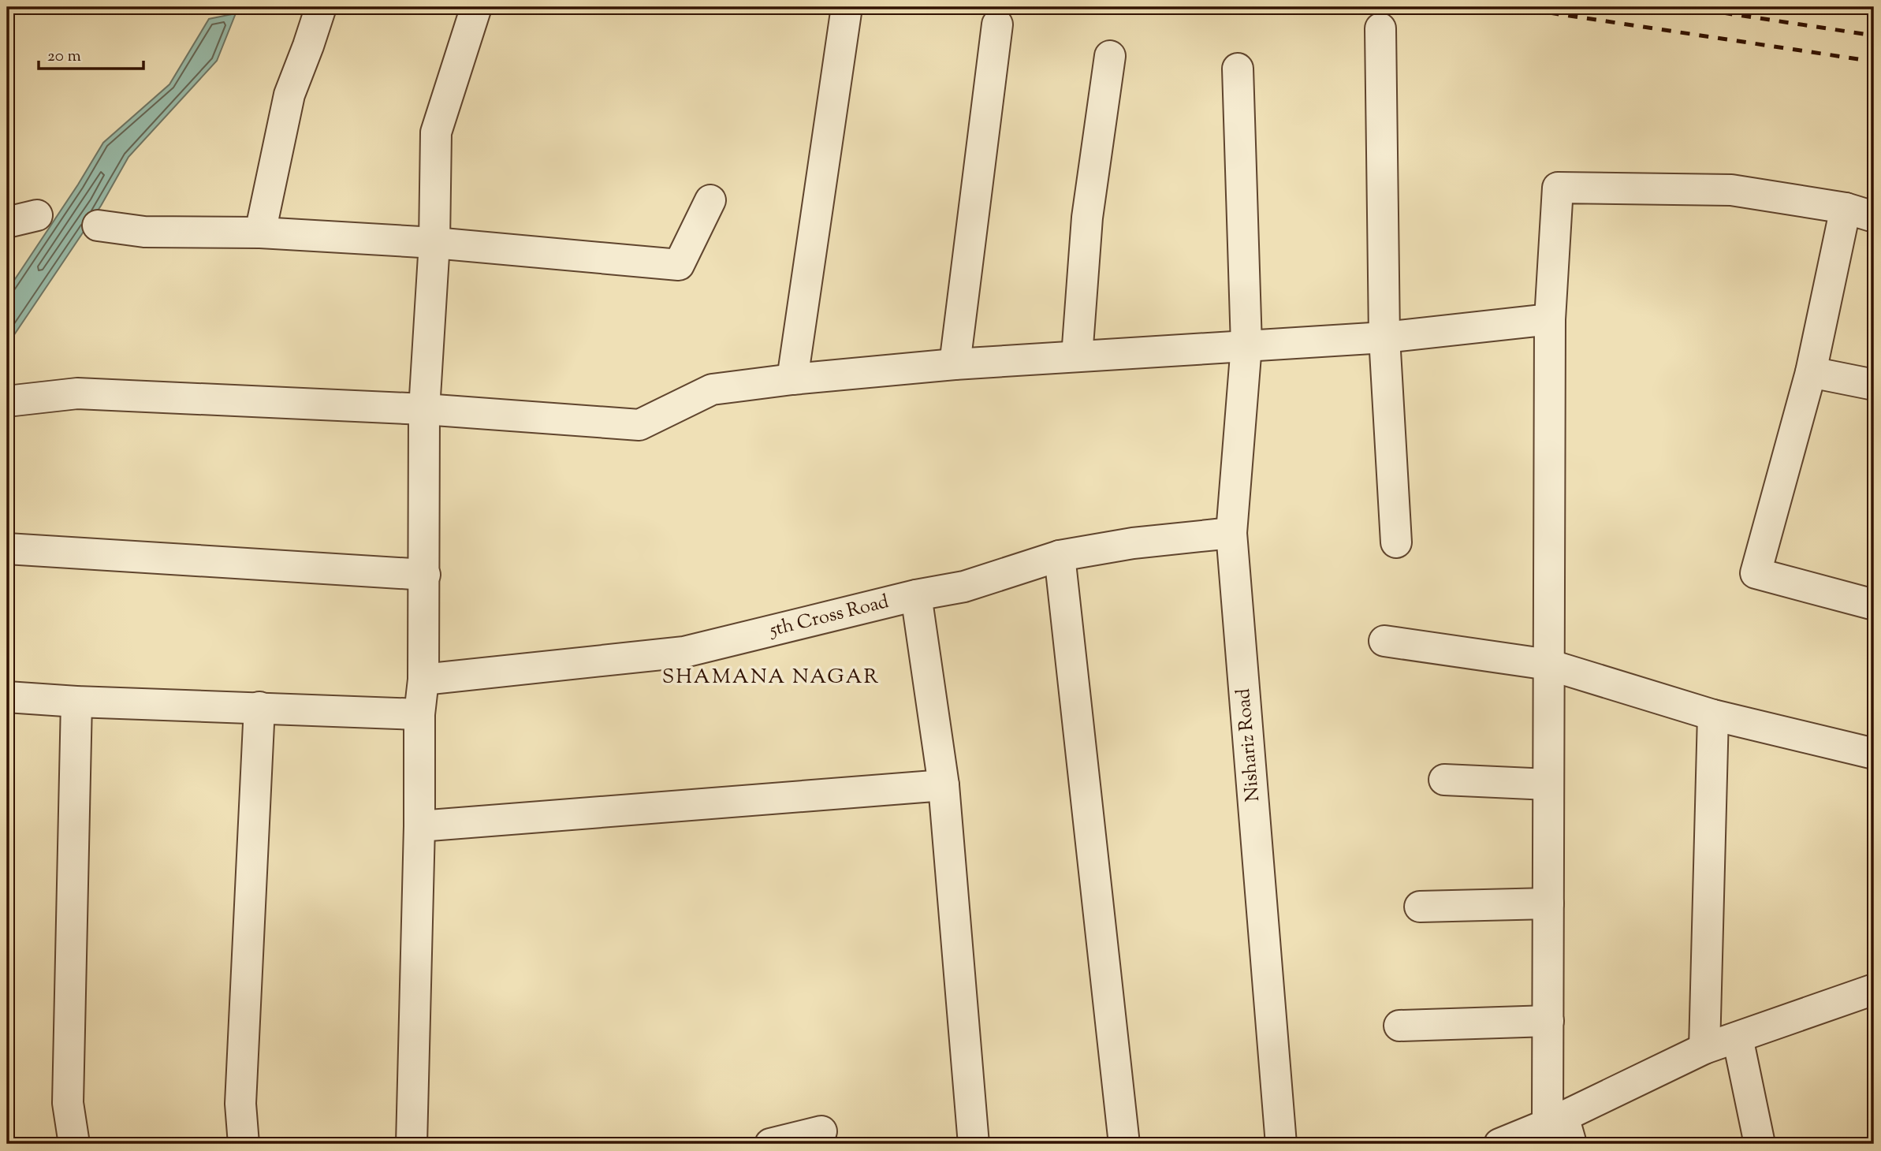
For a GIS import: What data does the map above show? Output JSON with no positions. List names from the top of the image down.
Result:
{
  "streets": {
    "street": ["5th Cross Road", "Nishariz Road"]
  },
  "crossings": [
    ["5th Cross Road", "Nishariz Road"]
  ],
  "districts": ["SHAMANA NAGAR"],
  "scale_bar": "20 m"
}
